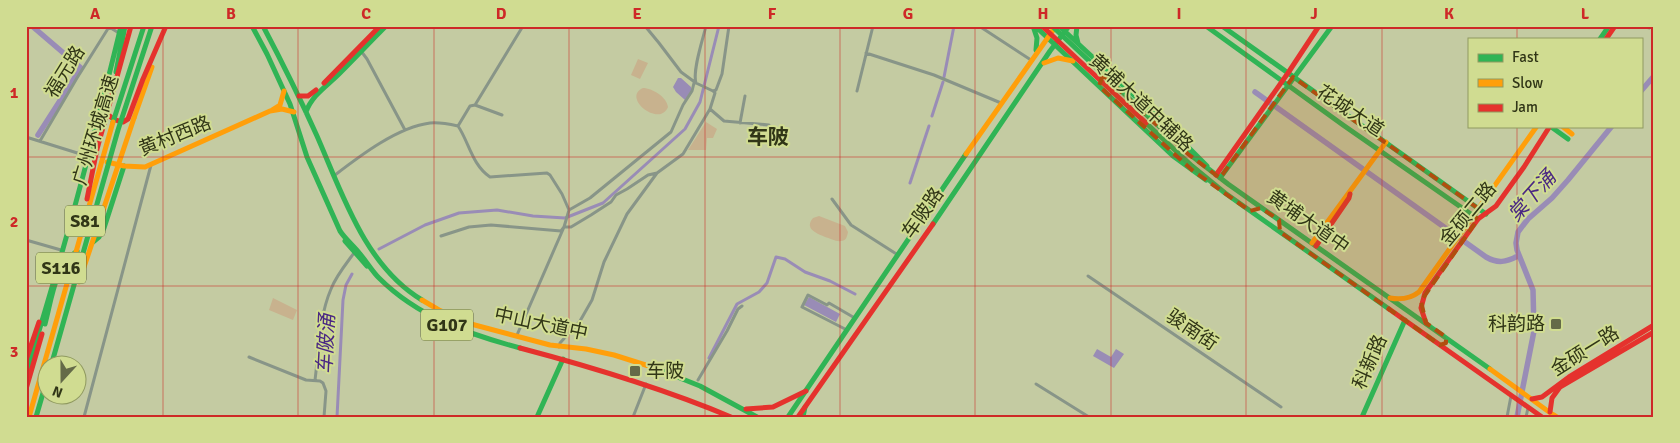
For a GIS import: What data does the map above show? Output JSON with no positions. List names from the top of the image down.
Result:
{
  "streets": {
    "main road": [
      "黄埔大道中辅路",
      "花城大道",
      "广州环城高速",
      "黄村西路",
      "车陂路",
      "金硕二路",
      "S81",
      "黄埔大道中",
      "S116",
      "中山大道中",
      "G107",
      "金硕一路",
      "科新路"
    ],
    "street": ["福元路", "骏南街"]
  },
  "crossings": [
    ["黄埔大道中辅路", "车陂路"],
    ["黄埔大道中辅路", "黄埔大道中"],
    ["花城大道", "金硕二路"],
    ["黄村西路", "S116"],
    ["车陂路", "黄埔大道中"],
    ["金硕二路", "黄埔大道中"],
    ["黄埔大道中", "金硕一路"],
    ["黄埔大道中", "科新路"]
  ],
  "districts": ["车陂"],
  "water": ["棠下涌", "车陂涌"],
  "places": {
    "transit": ["科韵路", "车陂"]
  },
  "legend": ["Fast", "Slow", "Jam"],
  "north": "bottom",
  "grid": {
    "columns": [
      "A",
      "B",
      "C",
      "D",
      "E",
      "F",
      "G",
      "H",
      "I",
      "J",
      "K",
      "L"
    ],
    "rows": ["1", "2", "3"]
  }
}
